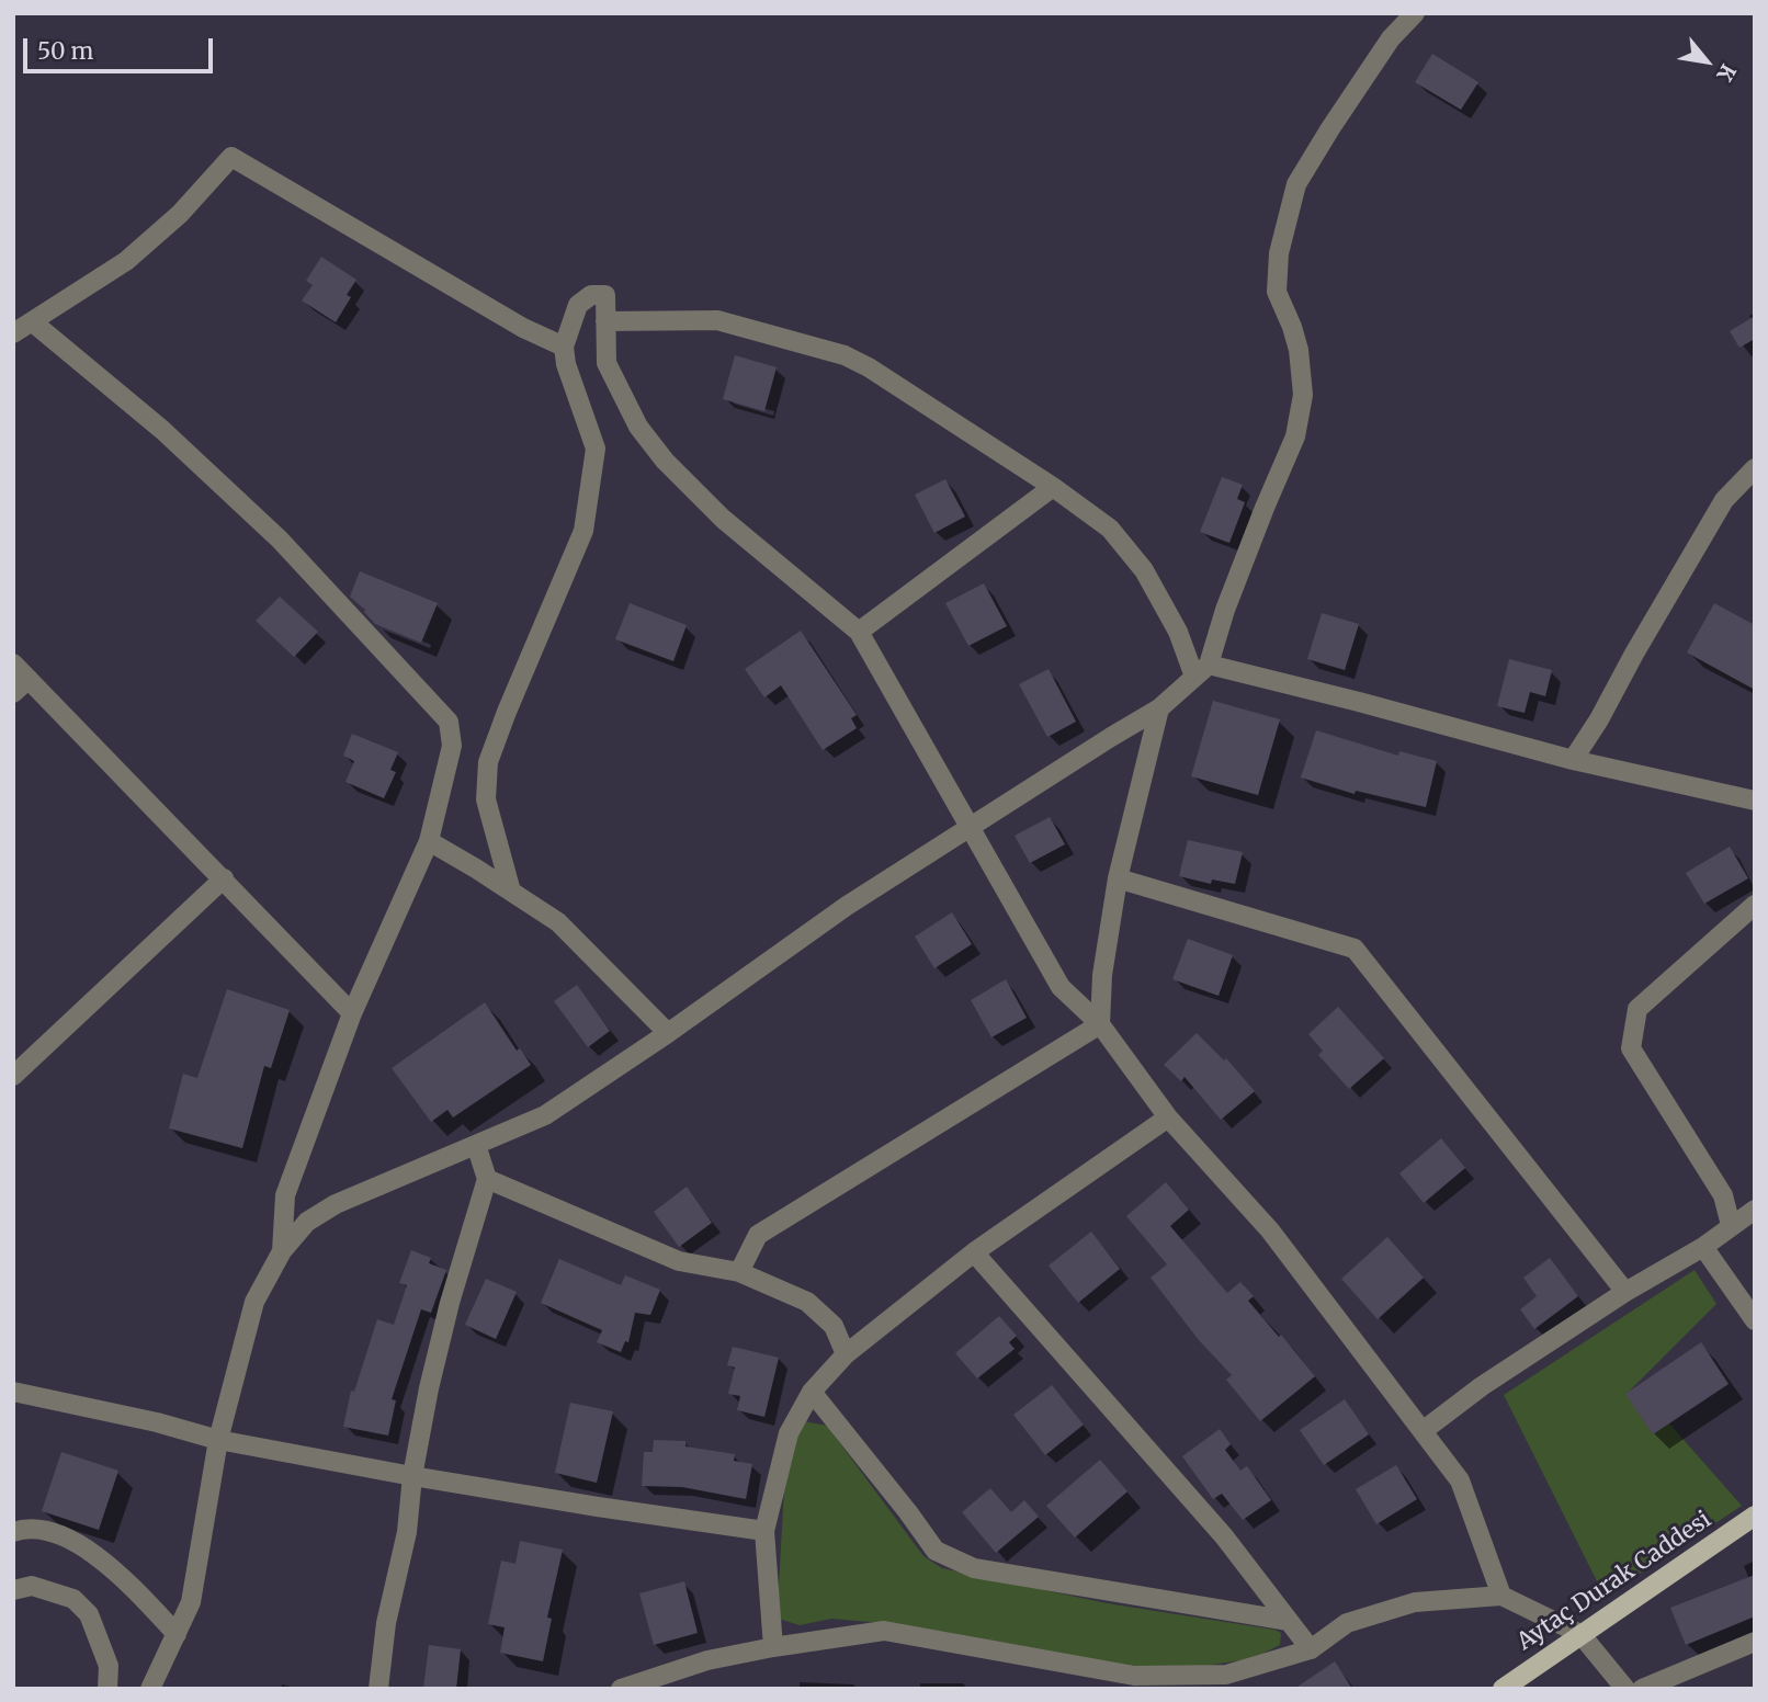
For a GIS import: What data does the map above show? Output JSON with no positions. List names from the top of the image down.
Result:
{
  "streets": {
    "main road": ["Aytaç Durak Caddesi"]
  },
  "scale_bar": "50 m",
  "north": "bottom right"
}
